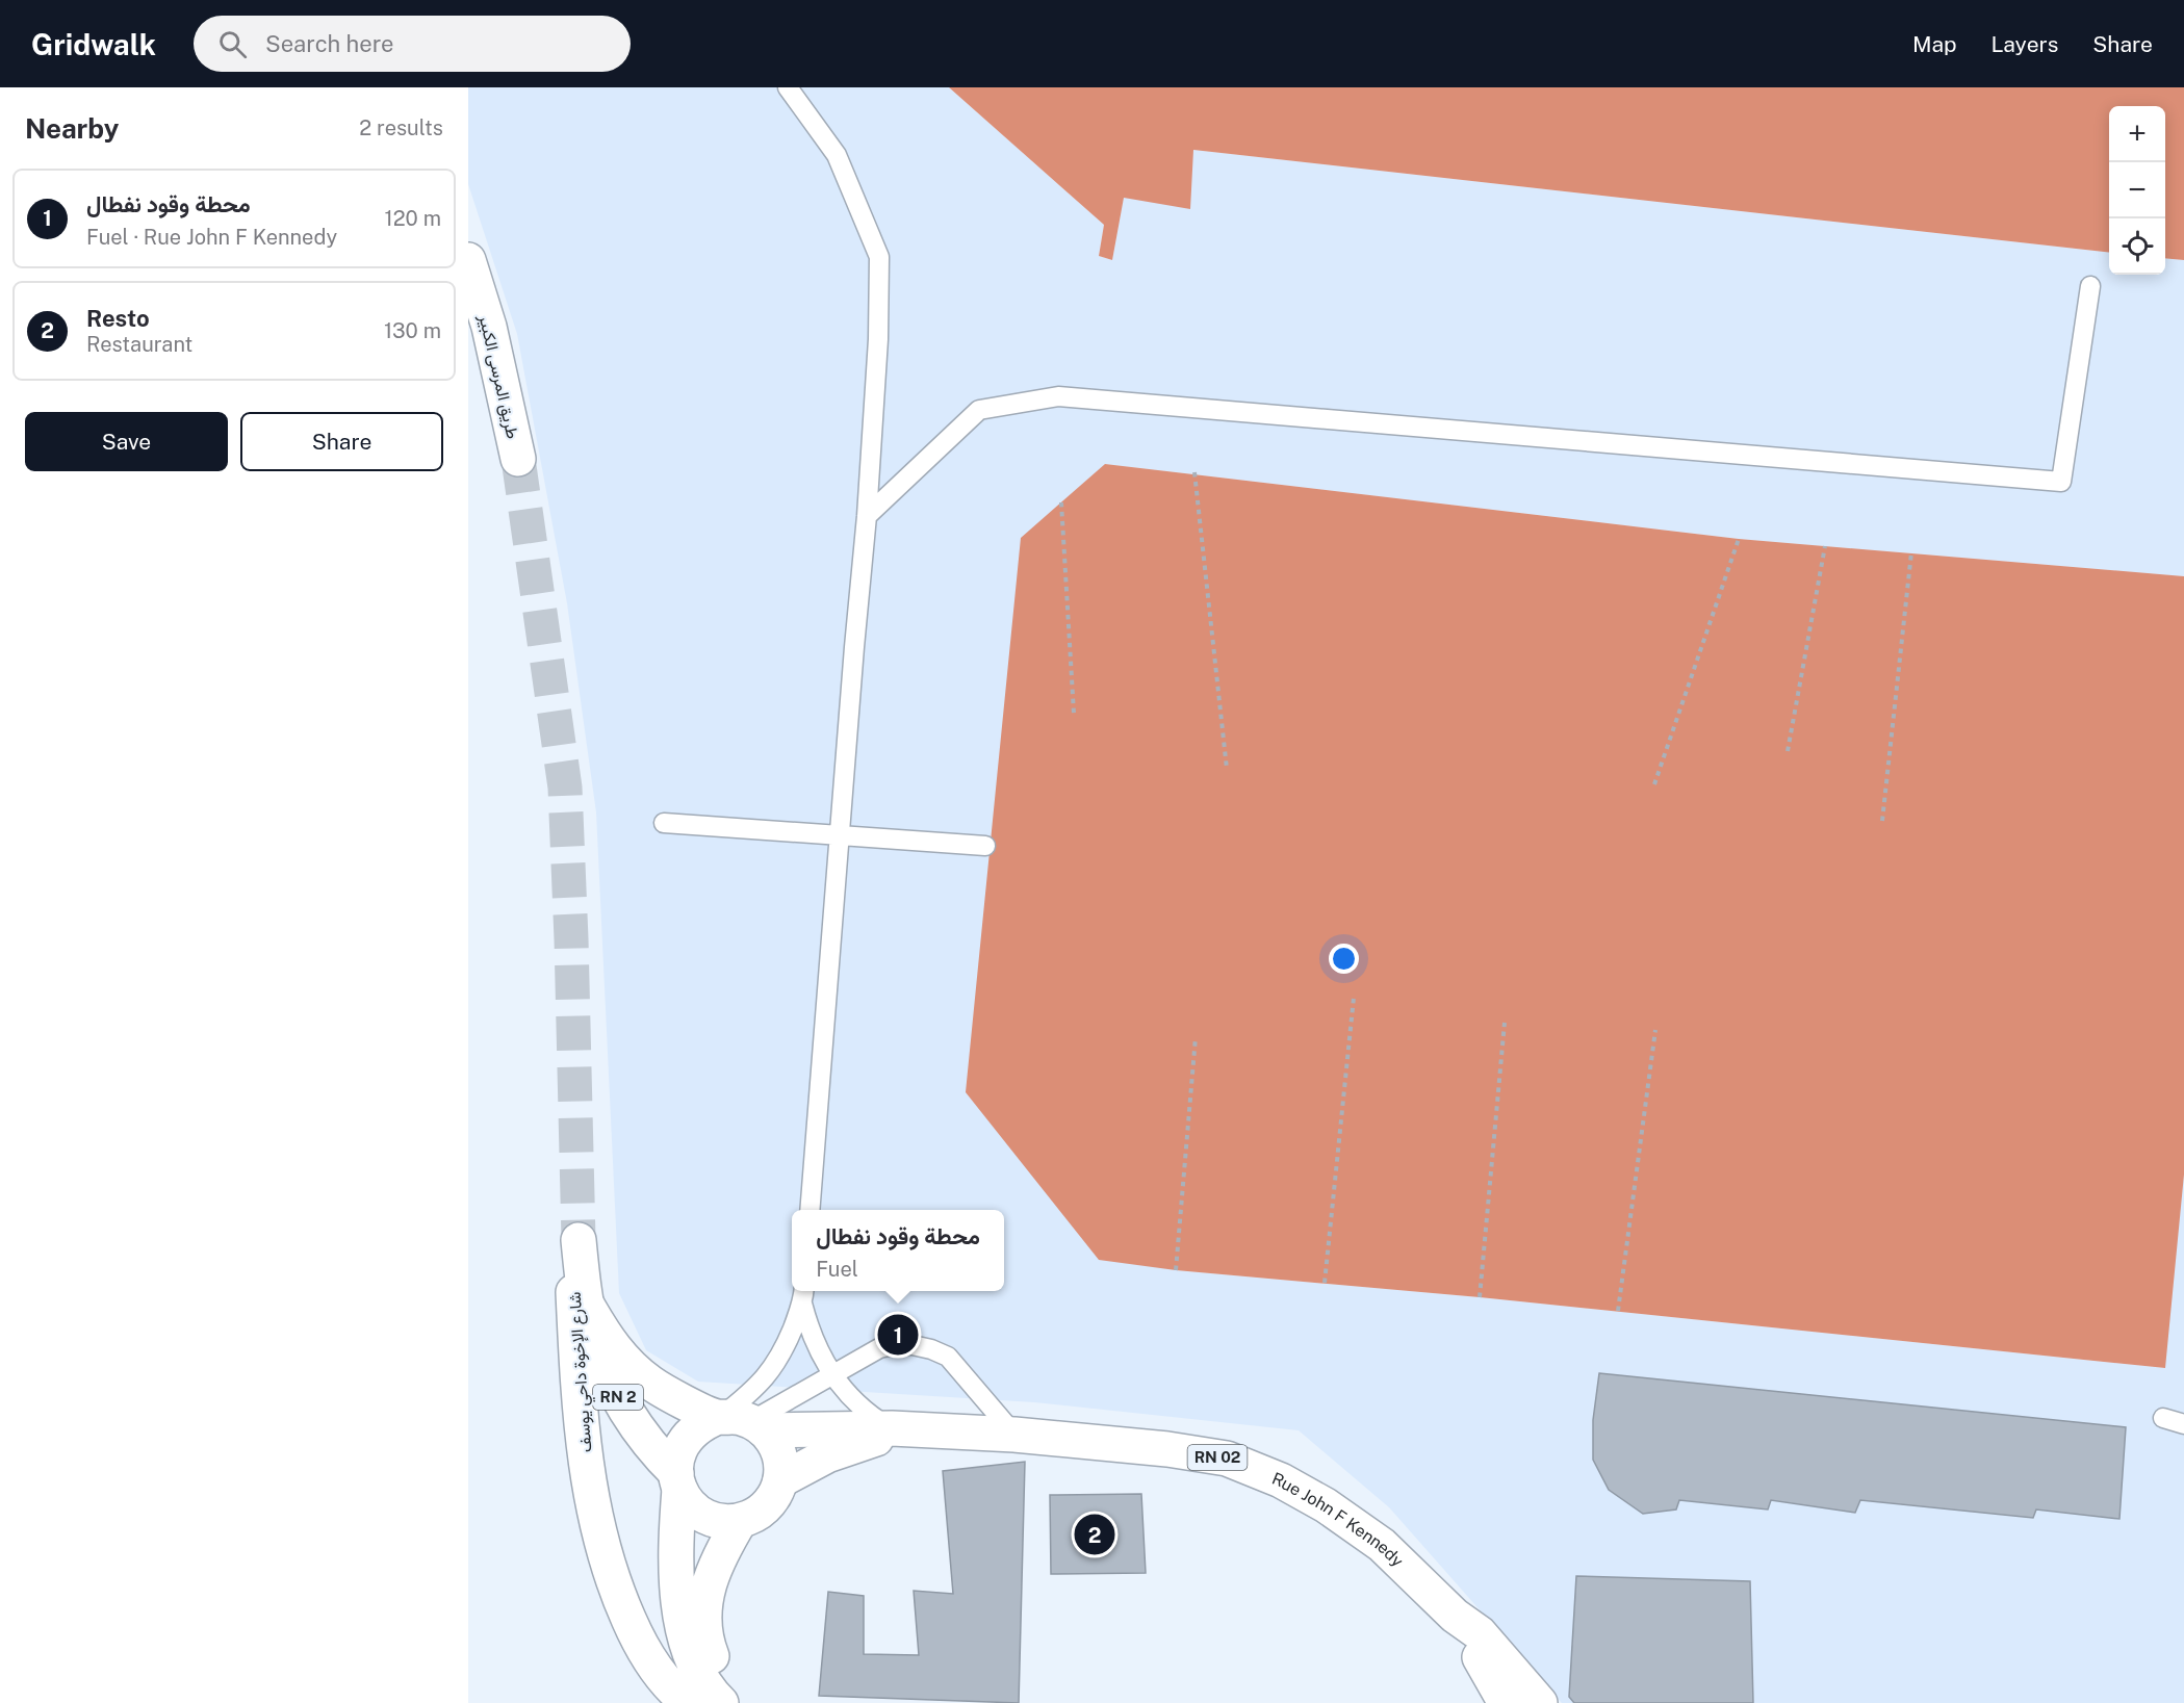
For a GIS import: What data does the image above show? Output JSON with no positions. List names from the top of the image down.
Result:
{
  "streets": {
    "main road": [
      "طريق المرسى الكبير",
      "شارع الإخوة داحي يوسف",
      "RN 2",
      "RN 02",
      "Rue John F Kennedy"
    ]
  },
  "crossings": [
    ["شارع الإخوة داحي يوسف", "RN 2"],
    ["RN 2", "Rue John F Kennedy"],
    ["RN 02", "Rue John F Kennedy"]
  ],
  "page": {
    "header": "Gridwalk",
    "search": "Search here",
    "nav": ["Map", "Layers", "Share"],
    "heading": ["Nearby", "2 results"],
    "map_buttons": ["+", "−"],
    "list": [
      {
        "mark": "1",
        "name": "محطة وقود نفطال",
        "note": "Fuel · Rue John F Kennedy",
        "value": "120 m"
      },
      {
        "mark": "2",
        "name": "Resto",
        "note": "Restaurant",
        "value": "130 m"
      }
    ],
    "buttons": ["Save", "Share"],
    "popup": ["محطة وقود نفطال", "Fuel"],
    "pins": ["1", "2"]
  }
}
